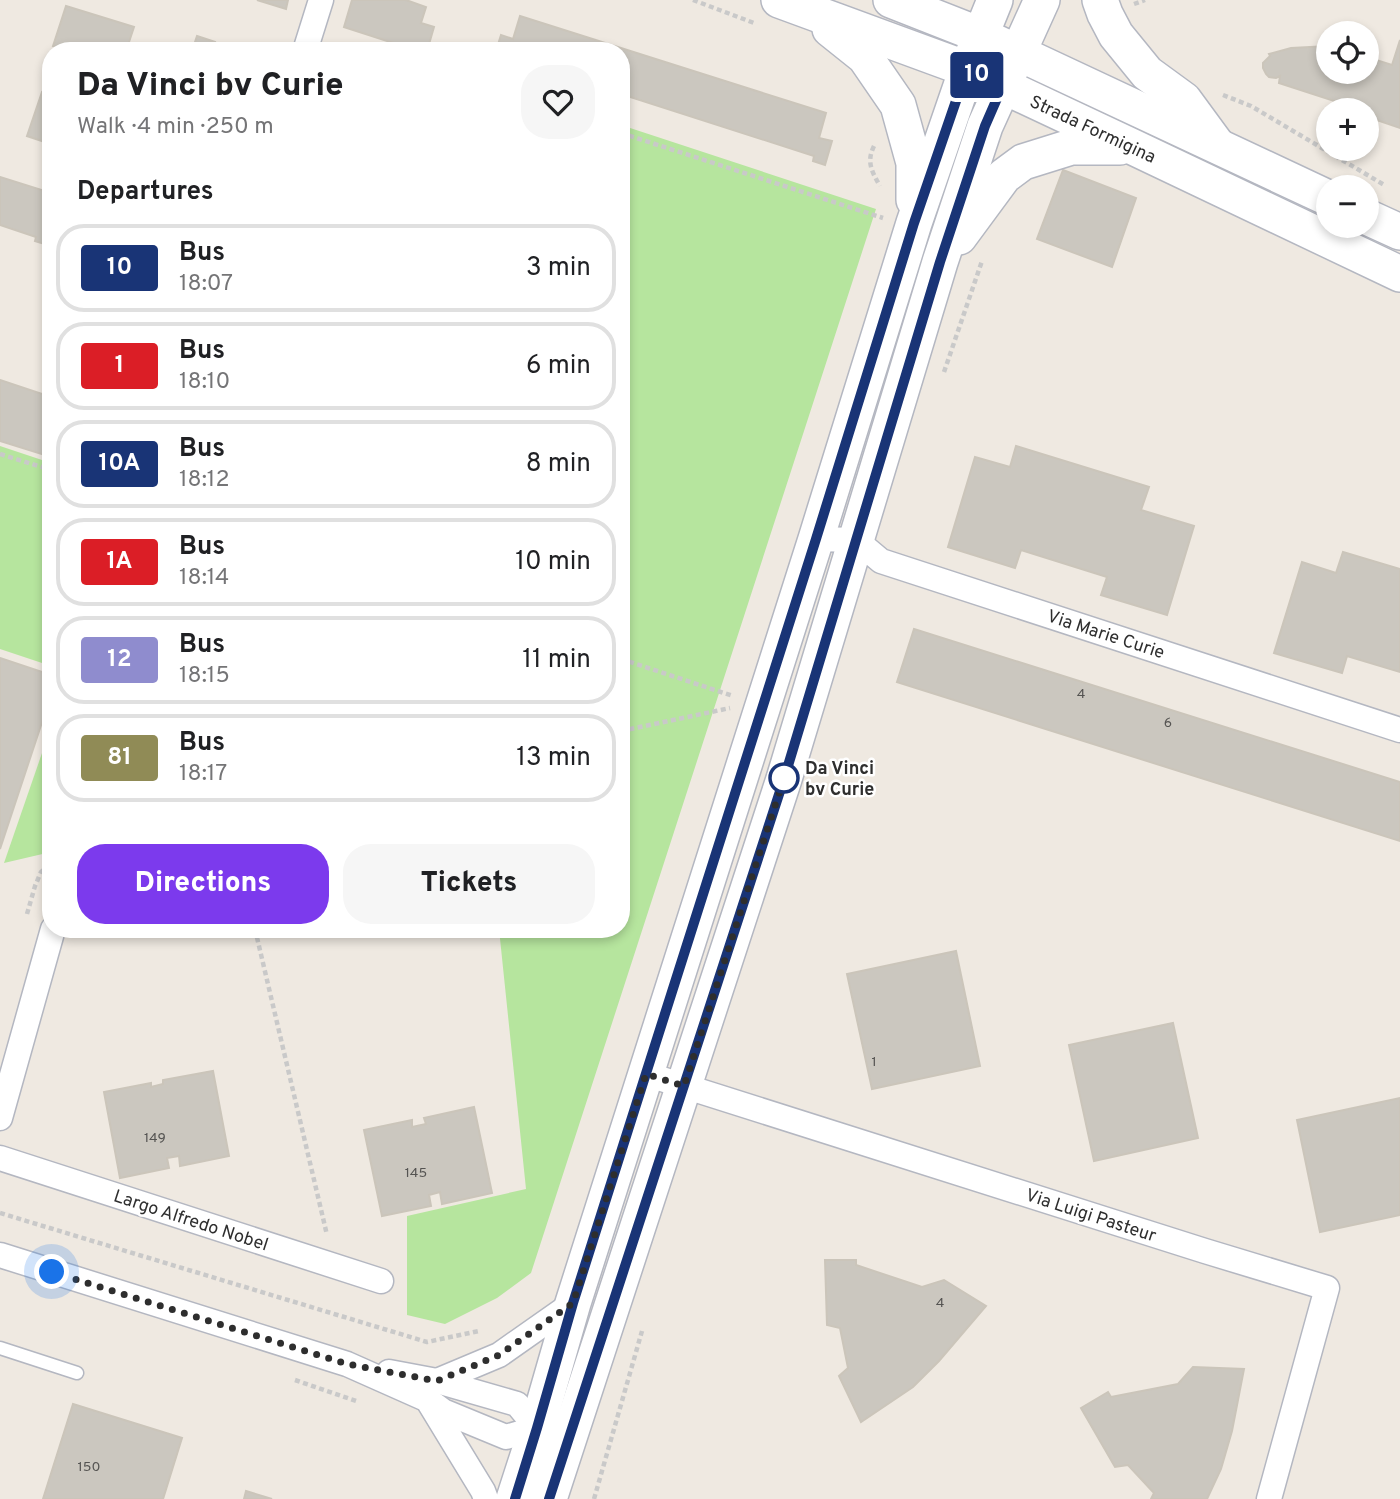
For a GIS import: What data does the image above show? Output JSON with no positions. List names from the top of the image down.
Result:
{
  "streets": {
    "street": [
      "Strada Formigina",
      "Via Marie Curie",
      "Via Luigi Pasteur",
      "Largo Alfredo Nobel"
    ]
  },
  "places": ["Da Vinci bv Curie"],
  "lines": ["bus line 10"],
  "house_numbers": [
    "4",
    "6",
    "1",
    "149",
    "145",
    "4",
    "150"
  ],
  "page": {
    "on_map": "10",
    "map_buttons": ["+", "−"],
    "heading": [
      ["Da Vinci bv Curie", "Walk · 4 min · 250 m"],
      "Departures"
    ],
    "list": [
      {
        "mark": "10",
        "name": "Bus",
        "note": "18:07",
        "value": "3 min"
      },
      {
        "mark": "1",
        "name": "Bus",
        "note": "18:10",
        "value": "6 min"
      },
      {
        "mark": "10A",
        "name": "Bus",
        "note": "18:12",
        "value": "8 min"
      },
      {
        "mark": "1A",
        "name": "Bus",
        "note": "18:14",
        "value": "10 min"
      },
      {
        "mark": "12",
        "name": "Bus",
        "note": "18:15",
        "value": "11 min"
      },
      {
        "mark": "81",
        "name": "Bus",
        "note": "18:17",
        "value": "13 min"
      }
    ],
    "buttons": ["Directions", "Tickets"]
  }
}
